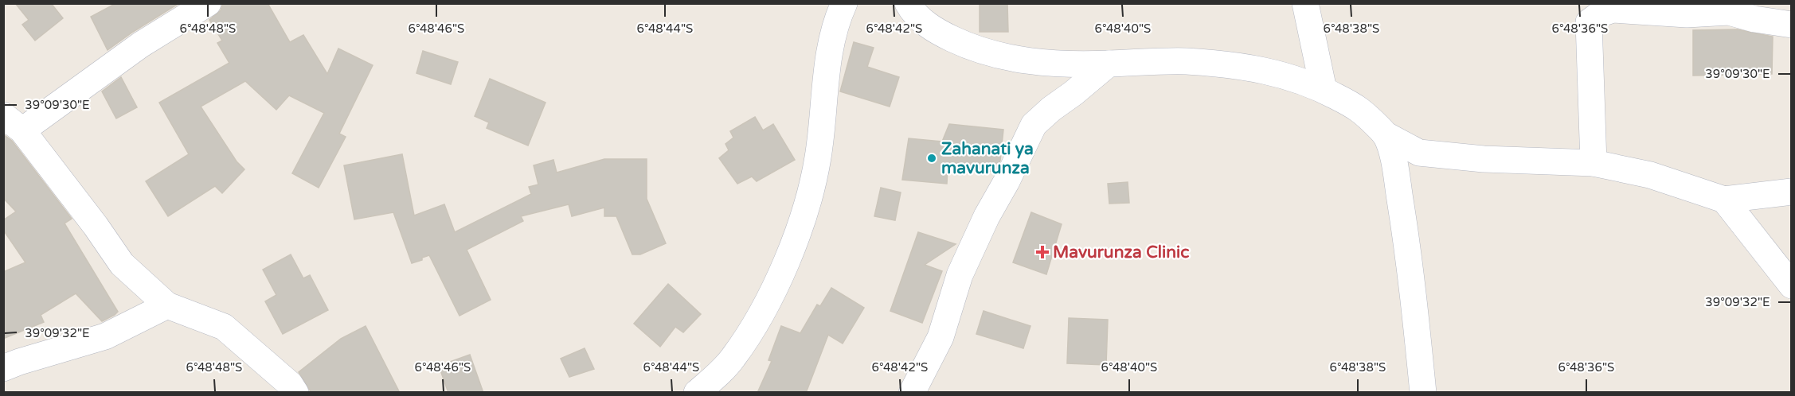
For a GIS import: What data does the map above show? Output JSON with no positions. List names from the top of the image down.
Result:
{
  "places": {
    "other": ["Zahanati ya mavurunza"],
    "health": ["Mavurunza Clinic"]
  },
  "coordinates": [
    "6°48'48\"S",
    "6°48'46\"S",
    "6°48'44\"S",
    "6°48'42\"S",
    "6°48'40\"S",
    "6°48'36\"S",
    "6°48'38\"S",
    "39°09'30\"E",
    "39°09'32\"E"
  ]
}
